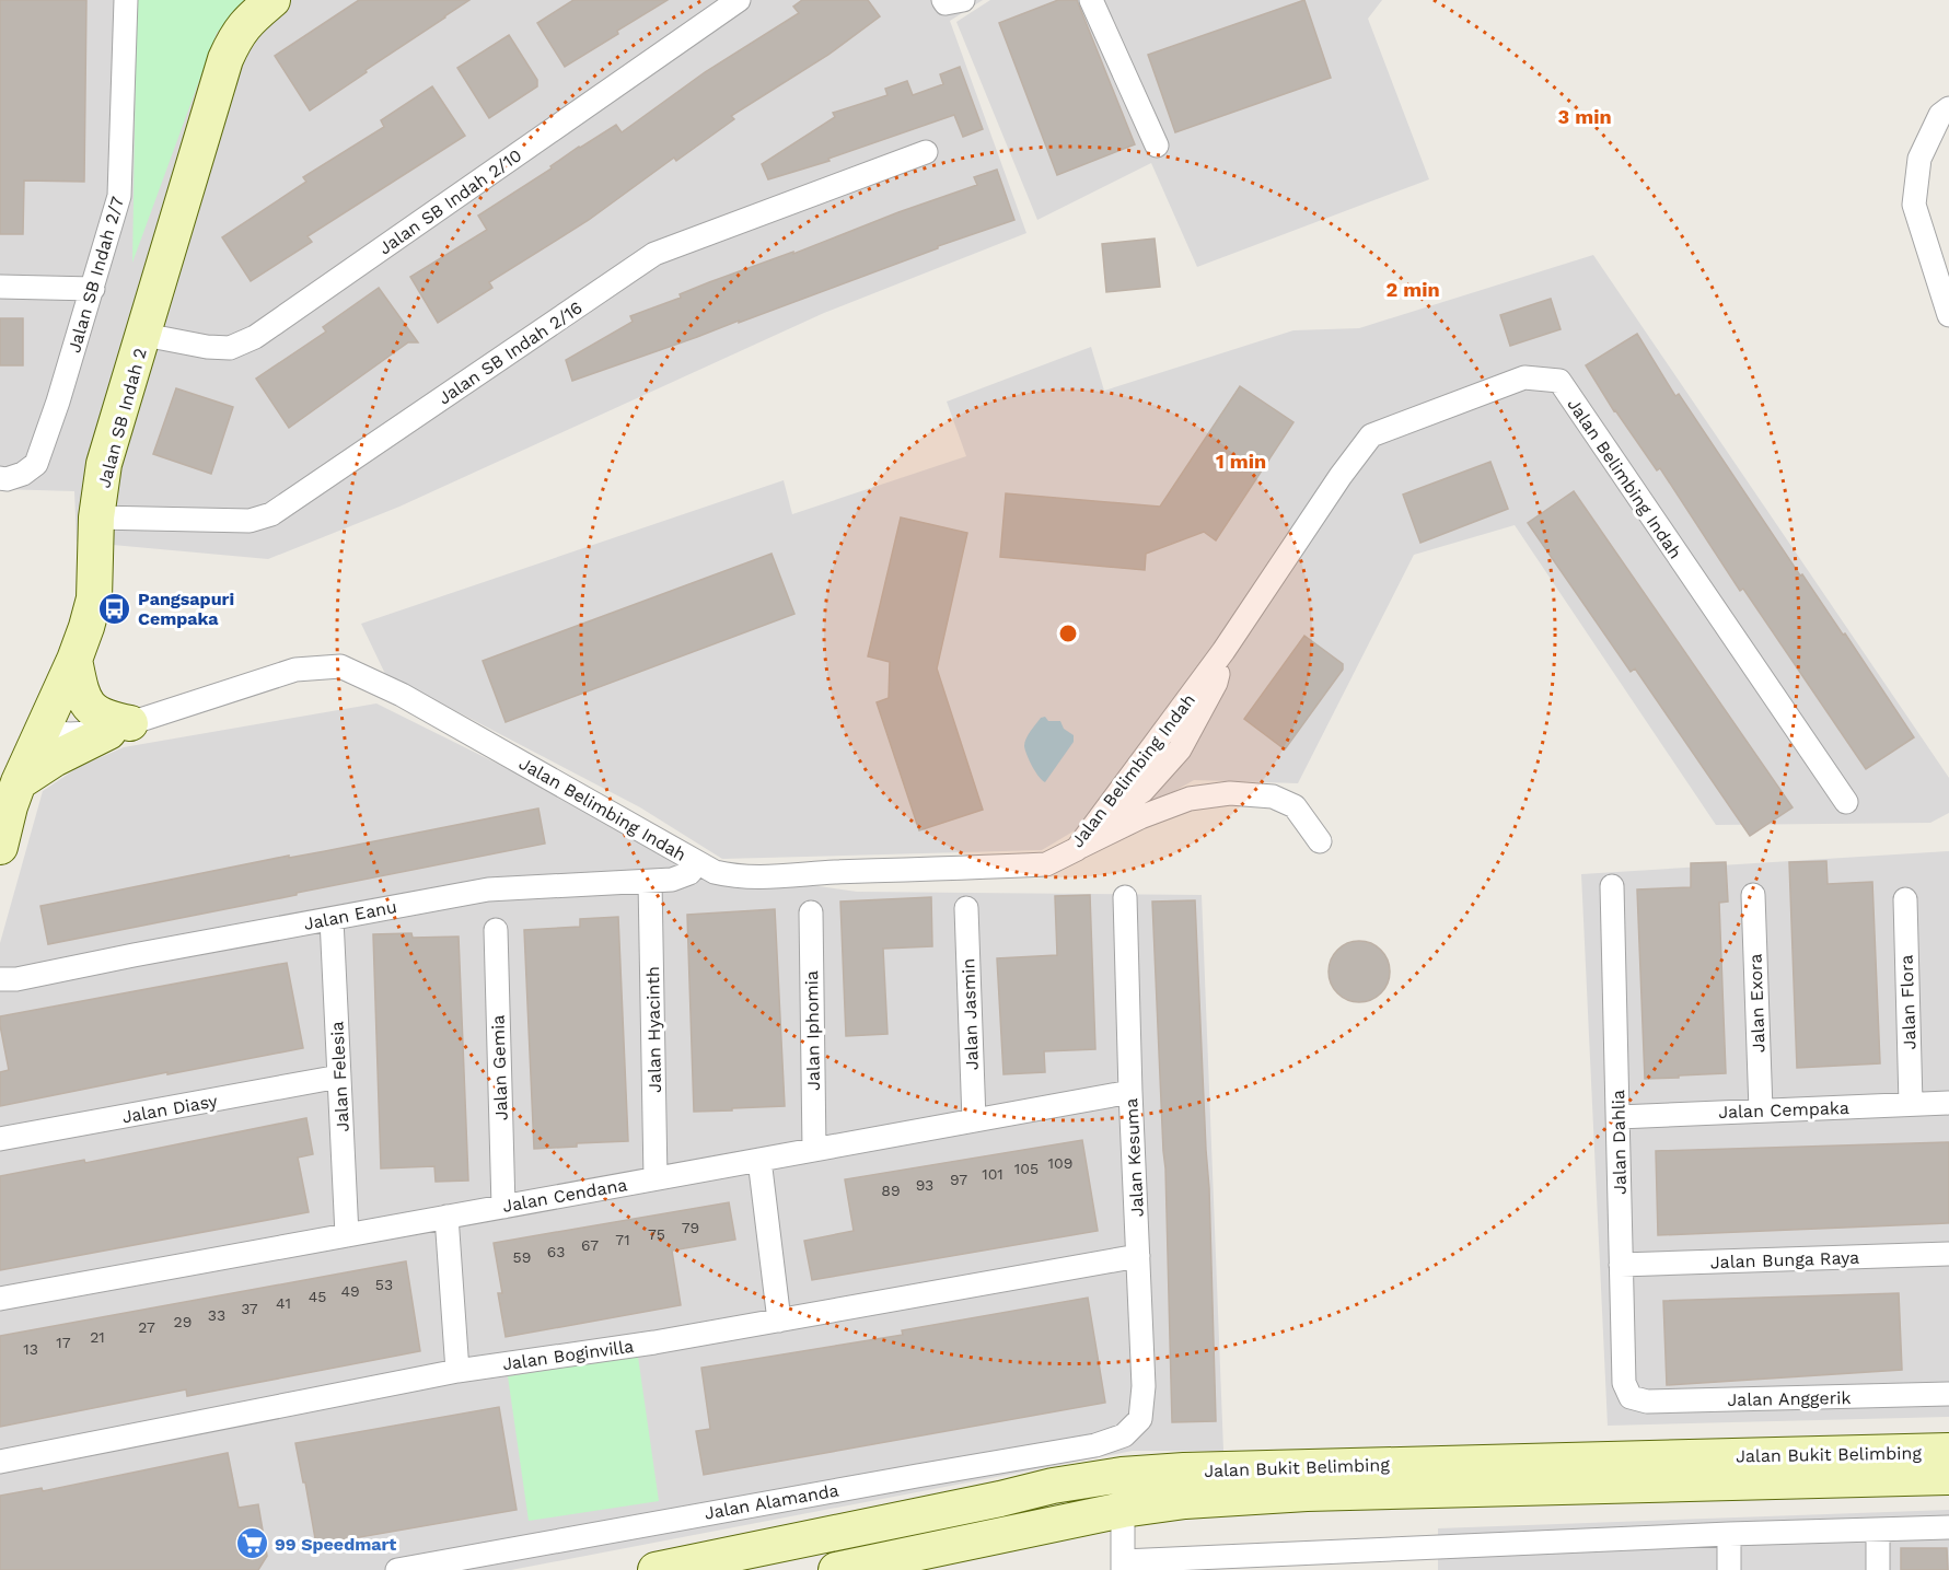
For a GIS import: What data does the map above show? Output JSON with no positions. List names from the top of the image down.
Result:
{
  "streets": {
    "main road": ["Jalan SB Indah 2", "Jalan Bukit Belimbing"],
    "street": [
      "Jalan SB Indah 2/10",
      "Jalan SB Indah 2/7",
      "Jalan SB Indah 2/16",
      "Jalan Belimbing Indah",
      "Jalan Eanu",
      "Jalan Flora",
      "Jalan Exora",
      "Jalan Jasmin",
      "Jalan Hyacinth",
      "Jalan Iphomia",
      "Jalan Gemia",
      "Jalan Felesia",
      "Jalan Diasy",
      "Jalan Cempaka",
      "Jalan Dahlia",
      "Jalan Kesuma",
      "Jalan Cendana",
      "Jalan Bunga Raya",
      "Jalan Boginvilla",
      "Jalan Anggerik",
      "Jalan Alamanda"
    ]
  },
  "crossings": [
    ["Jalan SB Indah 2/10", "Jalan SB Indah 2"],
    ["Jalan SB Indah 2/16", "Jalan SB Indah 2"],
    ["Jalan SB Indah 2", "Jalan Belimbing Indah"],
    ["Jalan Belimbing Indah", "Jalan Eanu"],
    ["Jalan Eanu", "Jalan Hyacinth"],
    ["Jalan Eanu", "Jalan Felesia"],
    ["Jalan Flora", "Jalan Cempaka"],
    ["Jalan Exora", "Jalan Cempaka"],
    ["Jalan Jasmin", "Jalan Cendana"],
    ["Jalan Hyacinth", "Jalan Cendana"],
    ["Jalan Iphomia", "Jalan Cendana"],
    ["Jalan Gemia", "Jalan Cendana"],
    ["Jalan Felesia", "Jalan Diasy"],
    ["Jalan Felesia", "Jalan Cendana"],
    ["Jalan Cempaka", "Jalan Dahlia"],
    ["Jalan Dahlia", "Jalan Bunga Raya"],
    ["Jalan Dahlia", "Jalan Anggerik"],
    ["Jalan Kesuma", "Jalan Cendana"],
    ["Jalan Kesuma", "Jalan Boginvilla"],
    ["Jalan Kesuma", "Jalan Alamanda"]
  ],
  "places": {
    "bus stop": ["Pangsapuri Cempaka"],
    "supermarket": ["99 Speedmart"]
  },
  "house_numbers": [
    "109",
    "105",
    "101",
    "97",
    "93",
    "89",
    "79",
    "75",
    "71",
    "67",
    "63",
    "59",
    "53",
    "49",
    "45",
    "41",
    "37",
    "33",
    "29",
    "27",
    "21",
    "17",
    "13"
  ],
  "rings": ["3 min", "2 min", "1 min"]
}
